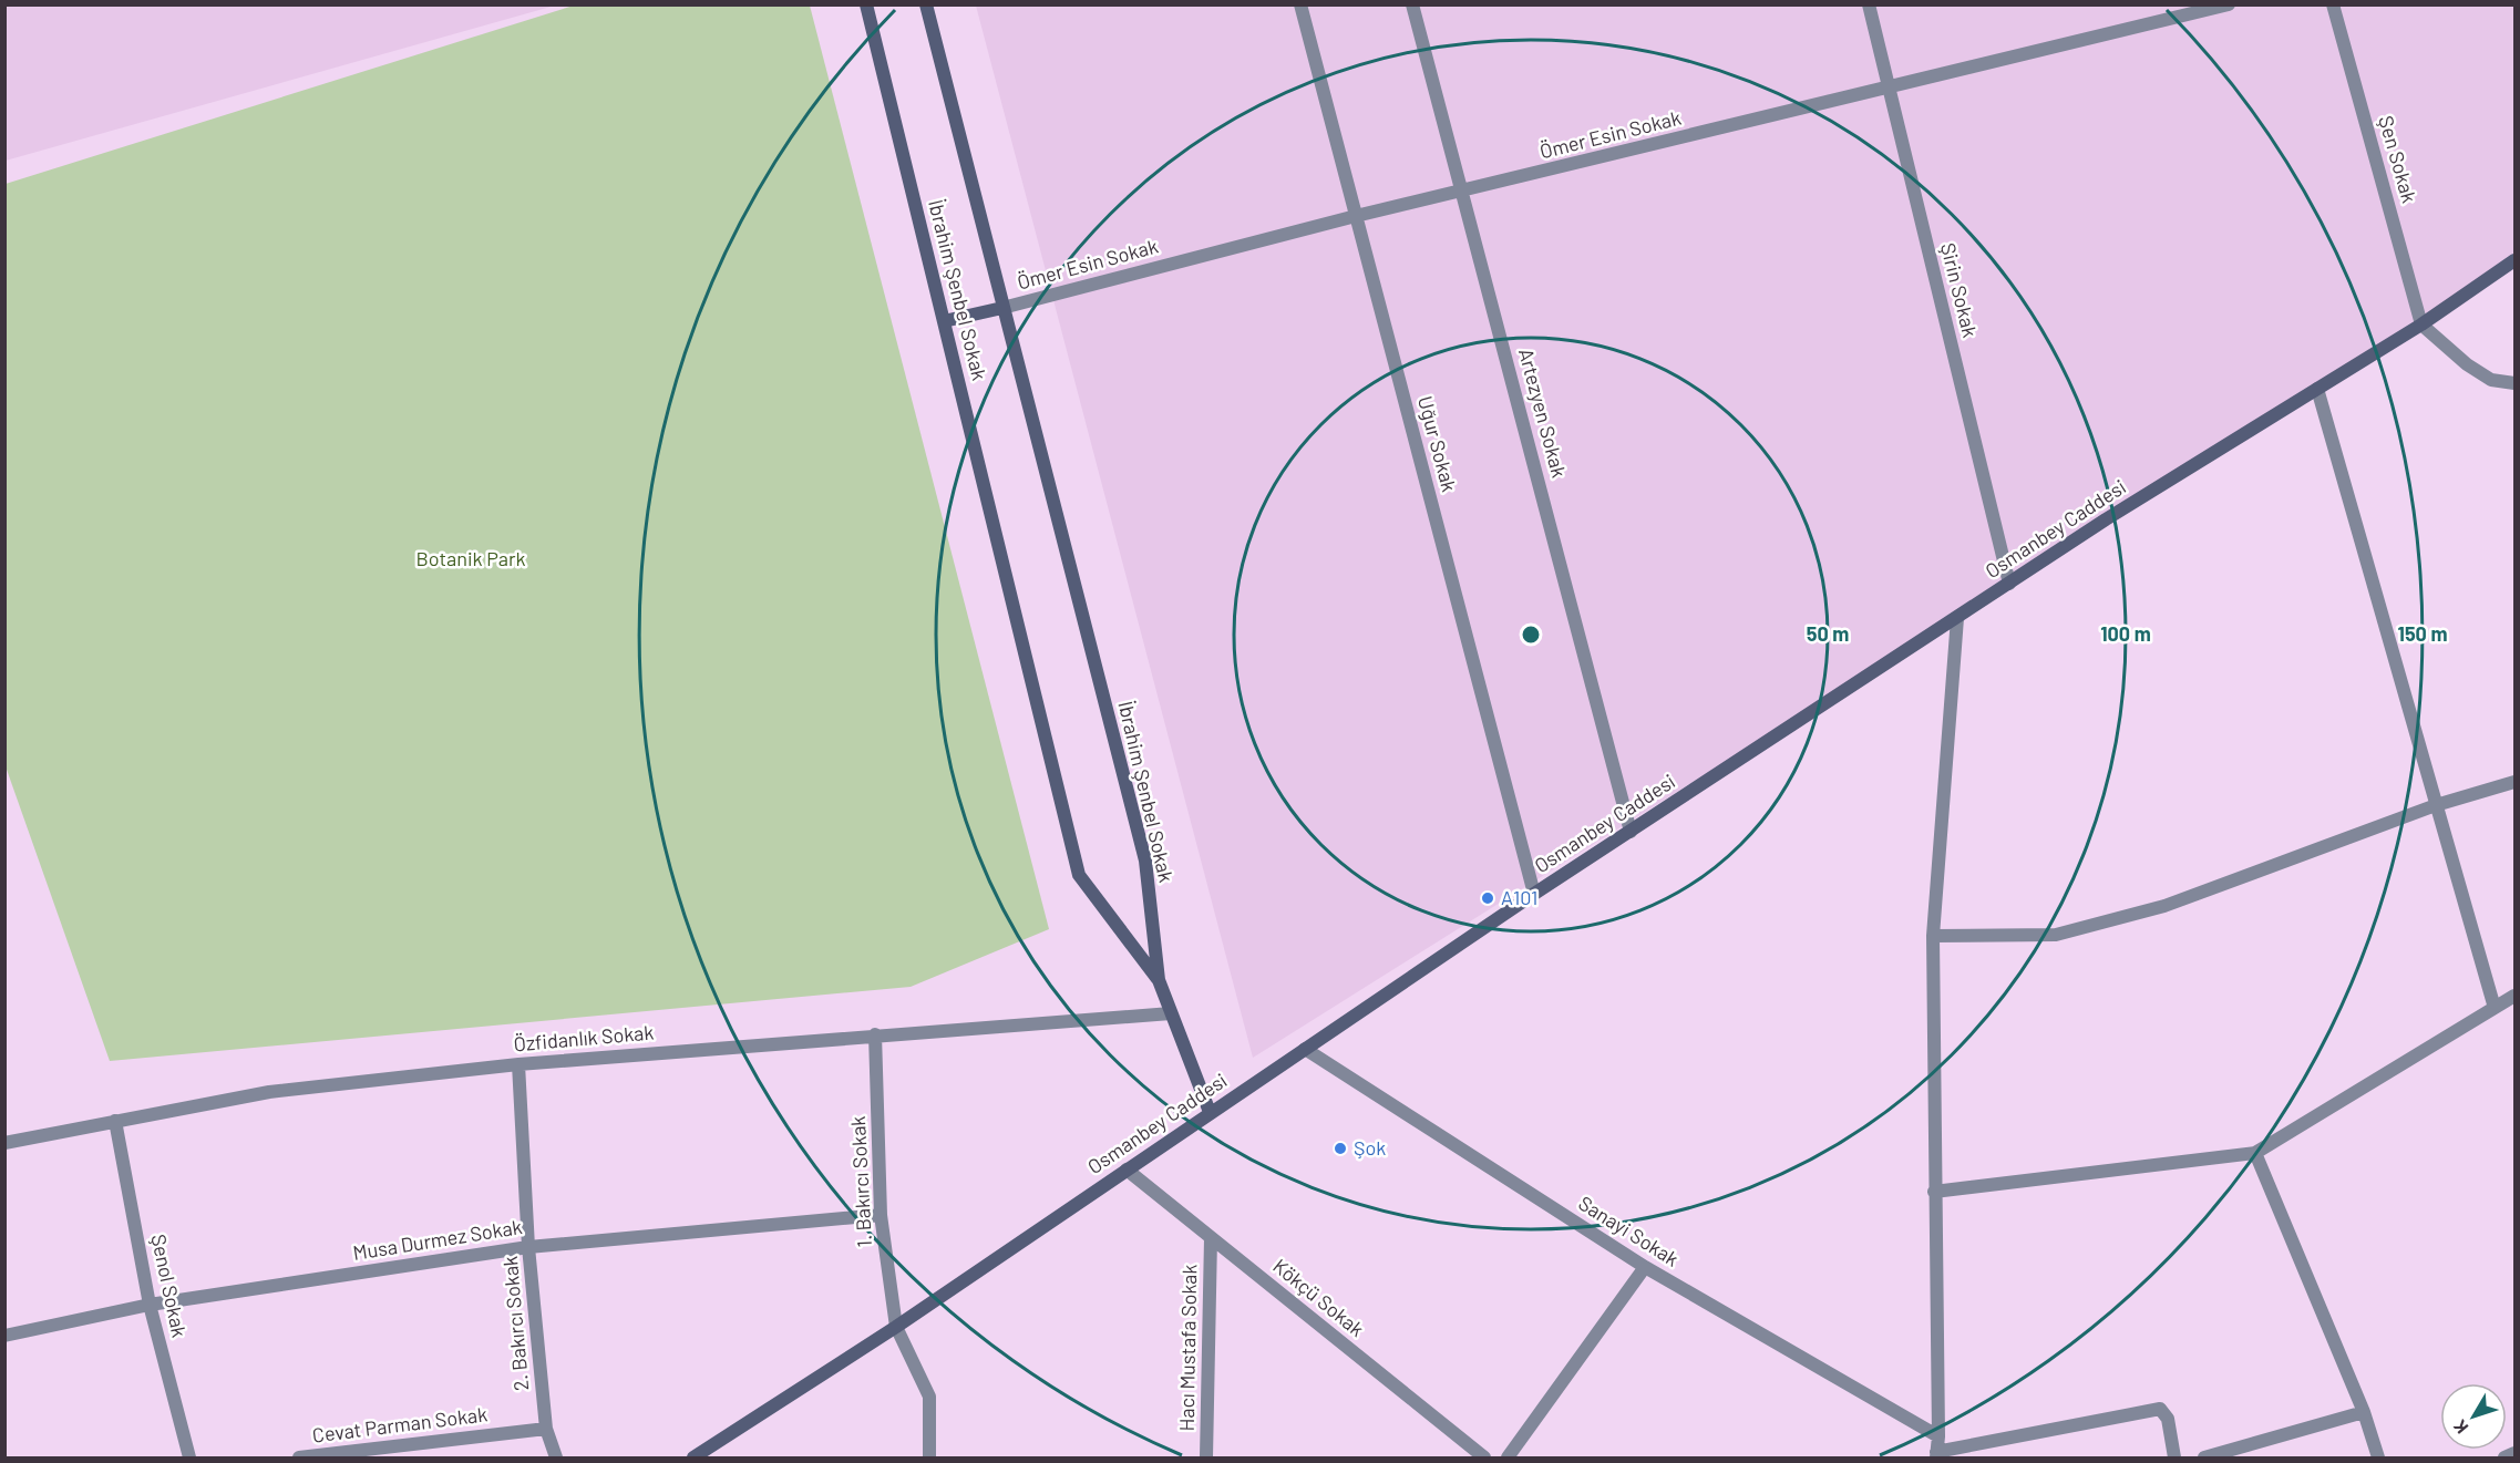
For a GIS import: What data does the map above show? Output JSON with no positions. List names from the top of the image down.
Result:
{
  "streets": {
    "street": [
      "Ömer Esin Sokak",
      "Şen Sokak",
      "İbrahim Şenbel Sokak",
      "Şirin Sokak",
      "Artezyen Sokak",
      "Uğur Sokak",
      "Osmanbey Caddesi",
      "Özfidanlık Sokak",
      "1. Bakırcı Sokak",
      "Sanayi Sokak",
      "Musa Durmez Sokak",
      "Şenol Sokak",
      "Kökçü Sokak",
      "2. Bakırcı Sokak",
      "Hacı Mustafa Sokak",
      "Cevat Parman Sokak"
    ]
  },
  "crossings": [
    ["Ömer Esin Sokak", "İbrahim Şenbel Sokak"],
    ["Ömer Esin Sokak", "Şirin Sokak"],
    ["Ömer Esin Sokak", "Artezyen Sokak"],
    ["Ömer Esin Sokak", "Uğur Sokak"],
    ["Şen Sokak", "Osmanbey Caddesi"],
    ["Şirin Sokak", "Osmanbey Caddesi"],
    ["Artezyen Sokak", "Osmanbey Caddesi"],
    ["Uğur Sokak", "Osmanbey Caddesi"],
    ["Osmanbey Caddesi", "1. Bakırcı Sokak"],
    ["Osmanbey Caddesi", "Sanayi Sokak"],
    ["Osmanbey Caddesi", "Kökçü Sokak"],
    ["Özfidanlık Sokak", "1. Bakırcı Sokak"],
    ["Özfidanlık Sokak", "Şenol Sokak"],
    ["Özfidanlık Sokak", "2. Bakırcı Sokak"],
    ["1. Bakırcı Sokak", "Musa Durmez Sokak"],
    ["Musa Durmez Sokak", "Şenol Sokak"],
    ["Musa Durmez Sokak", "2. Bakırcı Sokak"],
    ["Kökçü Sokak", "Hacı Mustafa Sokak"],
    ["2. Bakırcı Sokak", "Cevat Parman Sokak"]
  ],
  "parks": ["Botanik Park"],
  "places": ["A101", "Şok"],
  "north": "bottom left",
  "rings": ["50 m", "100 m", "150 m"]
}
